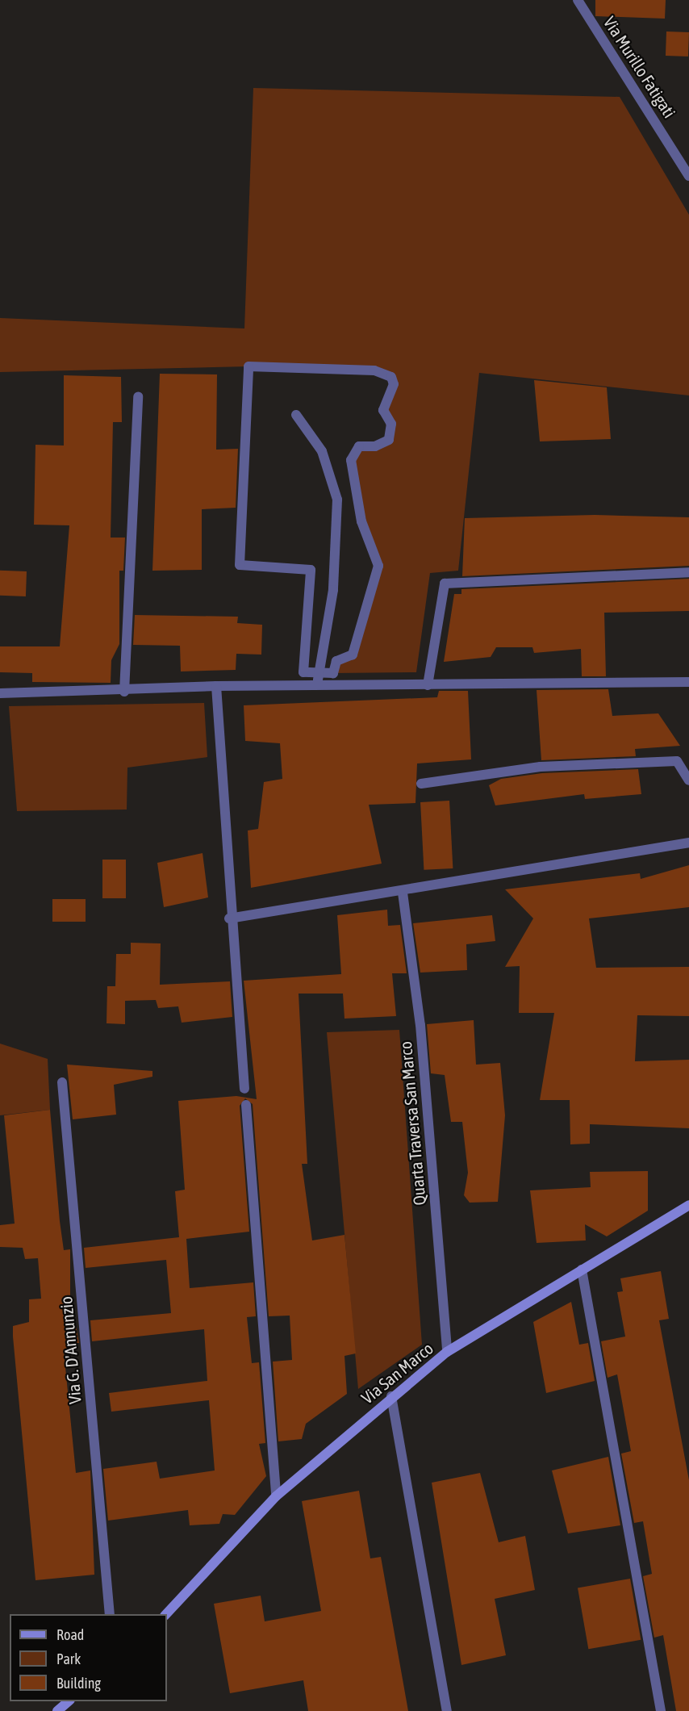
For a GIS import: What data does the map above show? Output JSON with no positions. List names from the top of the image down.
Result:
{
  "streets": {
    "main road": ["Via San Marco"],
    "street": ["Via Murillo Fatigati", "Quarta Traversa San Marco", "Via G. D'Annunzio"]
  },
  "crossings": [
    ["Quarta Traversa San Marco", "Via San Marco"]
  ],
  "legend": ["Road", "Park", "Building"]
}
